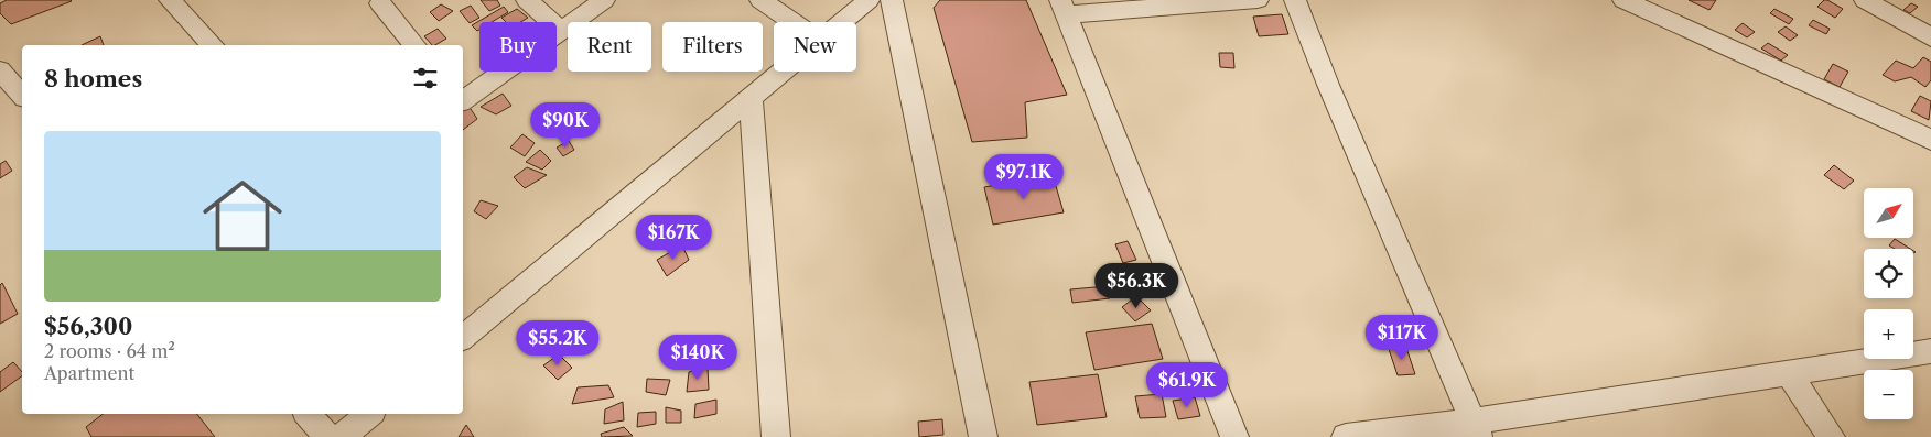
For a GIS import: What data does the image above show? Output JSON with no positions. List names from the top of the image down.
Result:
{
  "north": "top right",
  "page": {
    "chip": [
      "Buy",
      "Rent",
      "Filters",
      "New"
    ],
    "heading": "8 homes",
    "price": [
      "$90K",
      "$97.1K",
      "$167K",
      "$56.3K",
      "$117K",
      "$55.2K",
      "$140K",
      "$61.9K"
    ],
    "list": [
      {
        "name": "$56,300",
        "note": "2 rooms · 64 m² · Apartment"
      }
    ],
    "map_buttons": ["+", "−"]
  }
}
